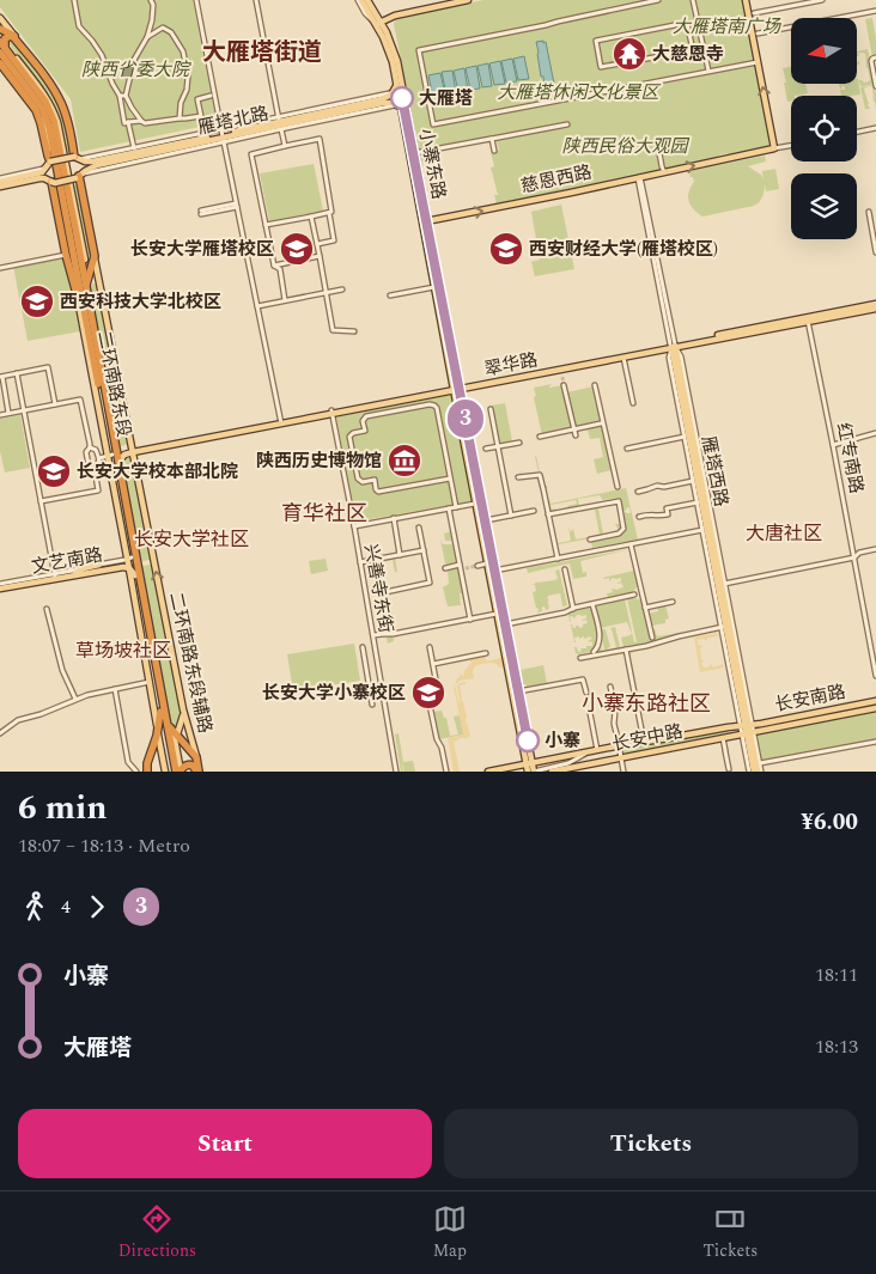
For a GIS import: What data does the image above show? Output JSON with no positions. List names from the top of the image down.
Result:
{
  "streets": {
    "highway": ["二环南路东段"],
    "main road": [
      "雁塔北路",
      "小寨东路",
      "慈恩西路",
      "翠华路",
      "雁塔西路",
      "文艺南路",
      "二环南路东段辅路",
      "长安南路",
      "长安中路"
    ],
    "street": ["红专南路", "兴善寺东街"]
  },
  "crossings": [
    ["雁塔北路", "小寨东路"],
    ["小寨东路", "慈恩西路"],
    ["小寨东路", "翠华路"],
    ["小寨东路", "长安中路"],
    ["慈恩西路", "雁塔西路"],
    ["翠华路", "二环南路东段"],
    ["翠华路", "红专南路"],
    ["翠华路", "雁塔西路"],
    ["翠华路", "兴善寺东街"],
    ["翠华路", "二环南路东段辅路"],
    ["二环南路东段", "文艺南路"],
    ["雁塔西路", "长安南路"],
    ["雁塔西路", "长安中路"],
    ["长安南路", "长安中路"]
  ],
  "one_way": ["慈恩西路"],
  "districts": [
    "大雁塔街道",
    "育华社区",
    "大唐社区",
    "长安大学社区",
    "草场坡社区",
    "小寨东路社区"
  ],
  "parks": [
    "大雁塔南广场",
    "陕西省委大院",
    "大雁塔休闲文化景区",
    "陕西民俗大观园"
  ],
  "places": {
    "temple": ["大慈恩寺"],
    "other": ["大雁塔", "小寨"],
    "school or university": [
      "长安大学雁塔校区",
      "西安财经大学(雁塔校区)",
      "西安科技大学北校区",
      "长安大学校本部北院",
      "长安大学小寨校区"
    ],
    "museum": ["陕西历史博物馆"]
  },
  "lines": ["metro line 3"],
  "north": "left",
  "page": {
    "on_map": "3",
    "heading": ["6 min", "18:07 – 18:13 · Metro", "¥6.00"],
    "legs": ["4", "3"],
    "list": [
      {
        "name": "小寨",
        "value": "18:11"
      },
      {
        "name": "大雁塔",
        "value": "18:13"
      }
    ],
    "buttons": ["Start", "Tickets"],
    "tabs": ["Directions", "Map", "Tickets"]
  }
}
